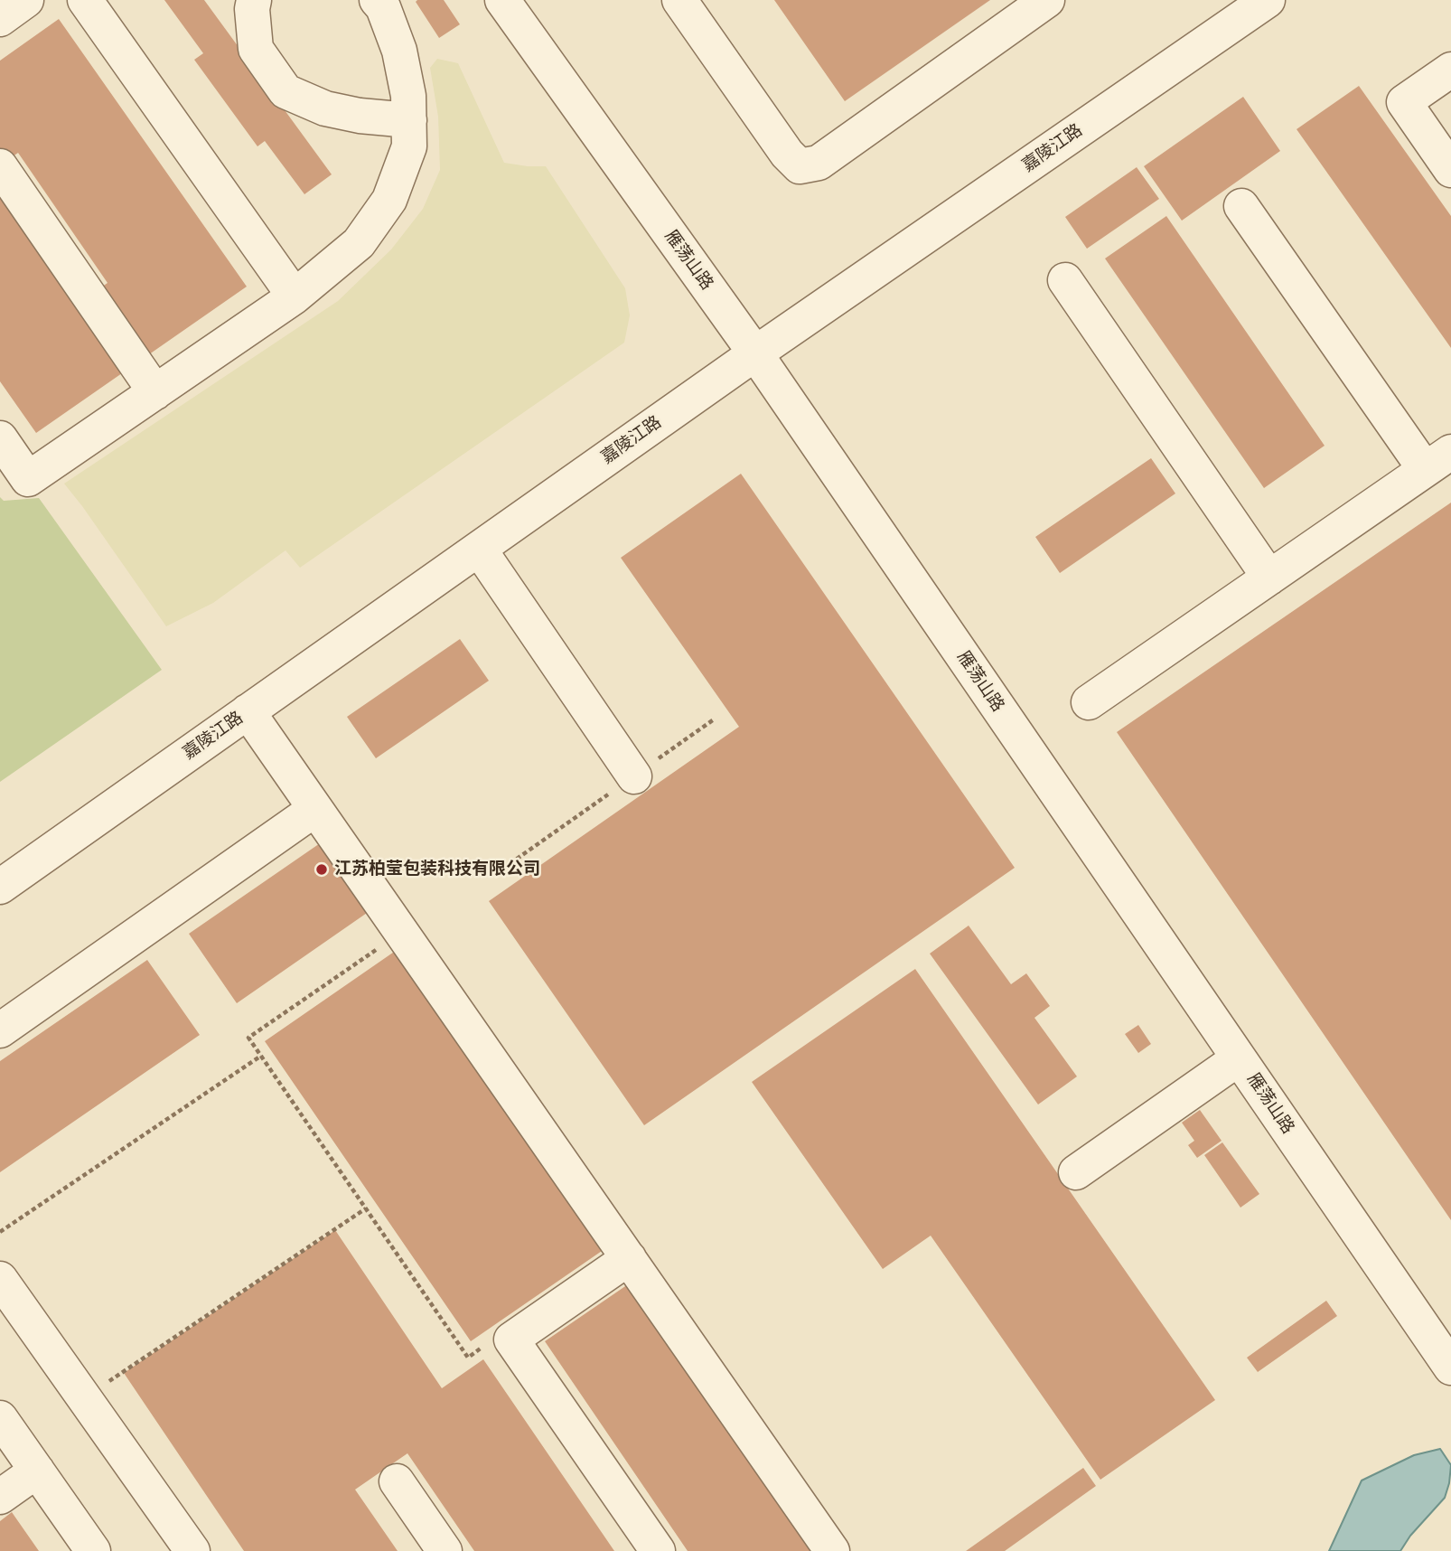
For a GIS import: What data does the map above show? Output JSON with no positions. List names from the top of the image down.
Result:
{
  "streets": {
    "street": ["嘉陵江路", "雁荡山路"]
  },
  "crossings": [
    ["嘉陵江路", "雁荡山路"]
  ],
  "places": ["江苏柏莹包装科技有限公司"]
}
